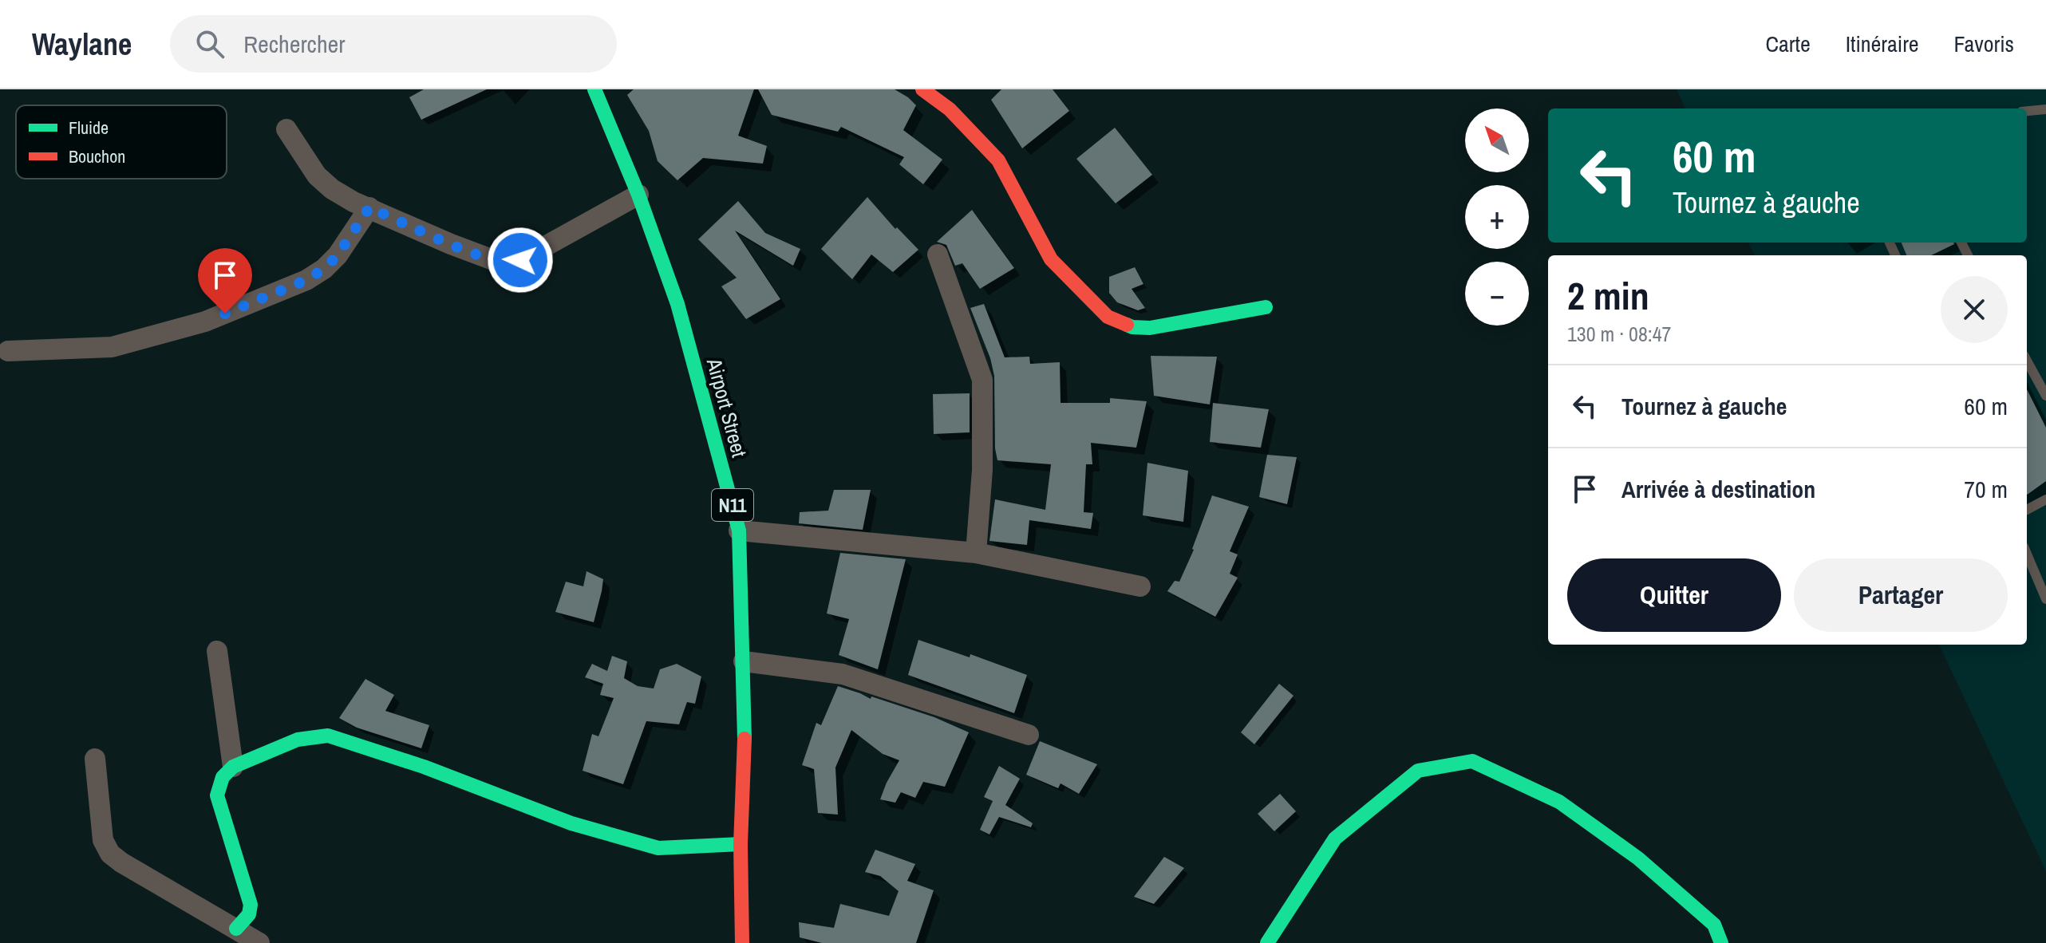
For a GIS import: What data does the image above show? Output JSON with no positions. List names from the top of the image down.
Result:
{
  "streets": {
    "main road": ["Airport Street", "N11"]
  },
  "legend": ["Fluide", "Bouchon"],
  "north": "top left",
  "page": {
    "header": "Waylane",
    "search": "Rechercher",
    "nav": ["Carte", "Itinéraire", "Favoris"],
    "map_buttons": ["+", "−"],
    "turn": ["60 m", "Tournez à gauche"],
    "heading": ["2 min", "130 m · 08:47"],
    "list": [
      {
        "name": "Tournez à gauche",
        "value": "60 m"
      },
      {
        "name": "Arrivée à destination",
        "value": "70 m"
      }
    ],
    "buttons": ["Quitter", "Partager"]
  }
}
